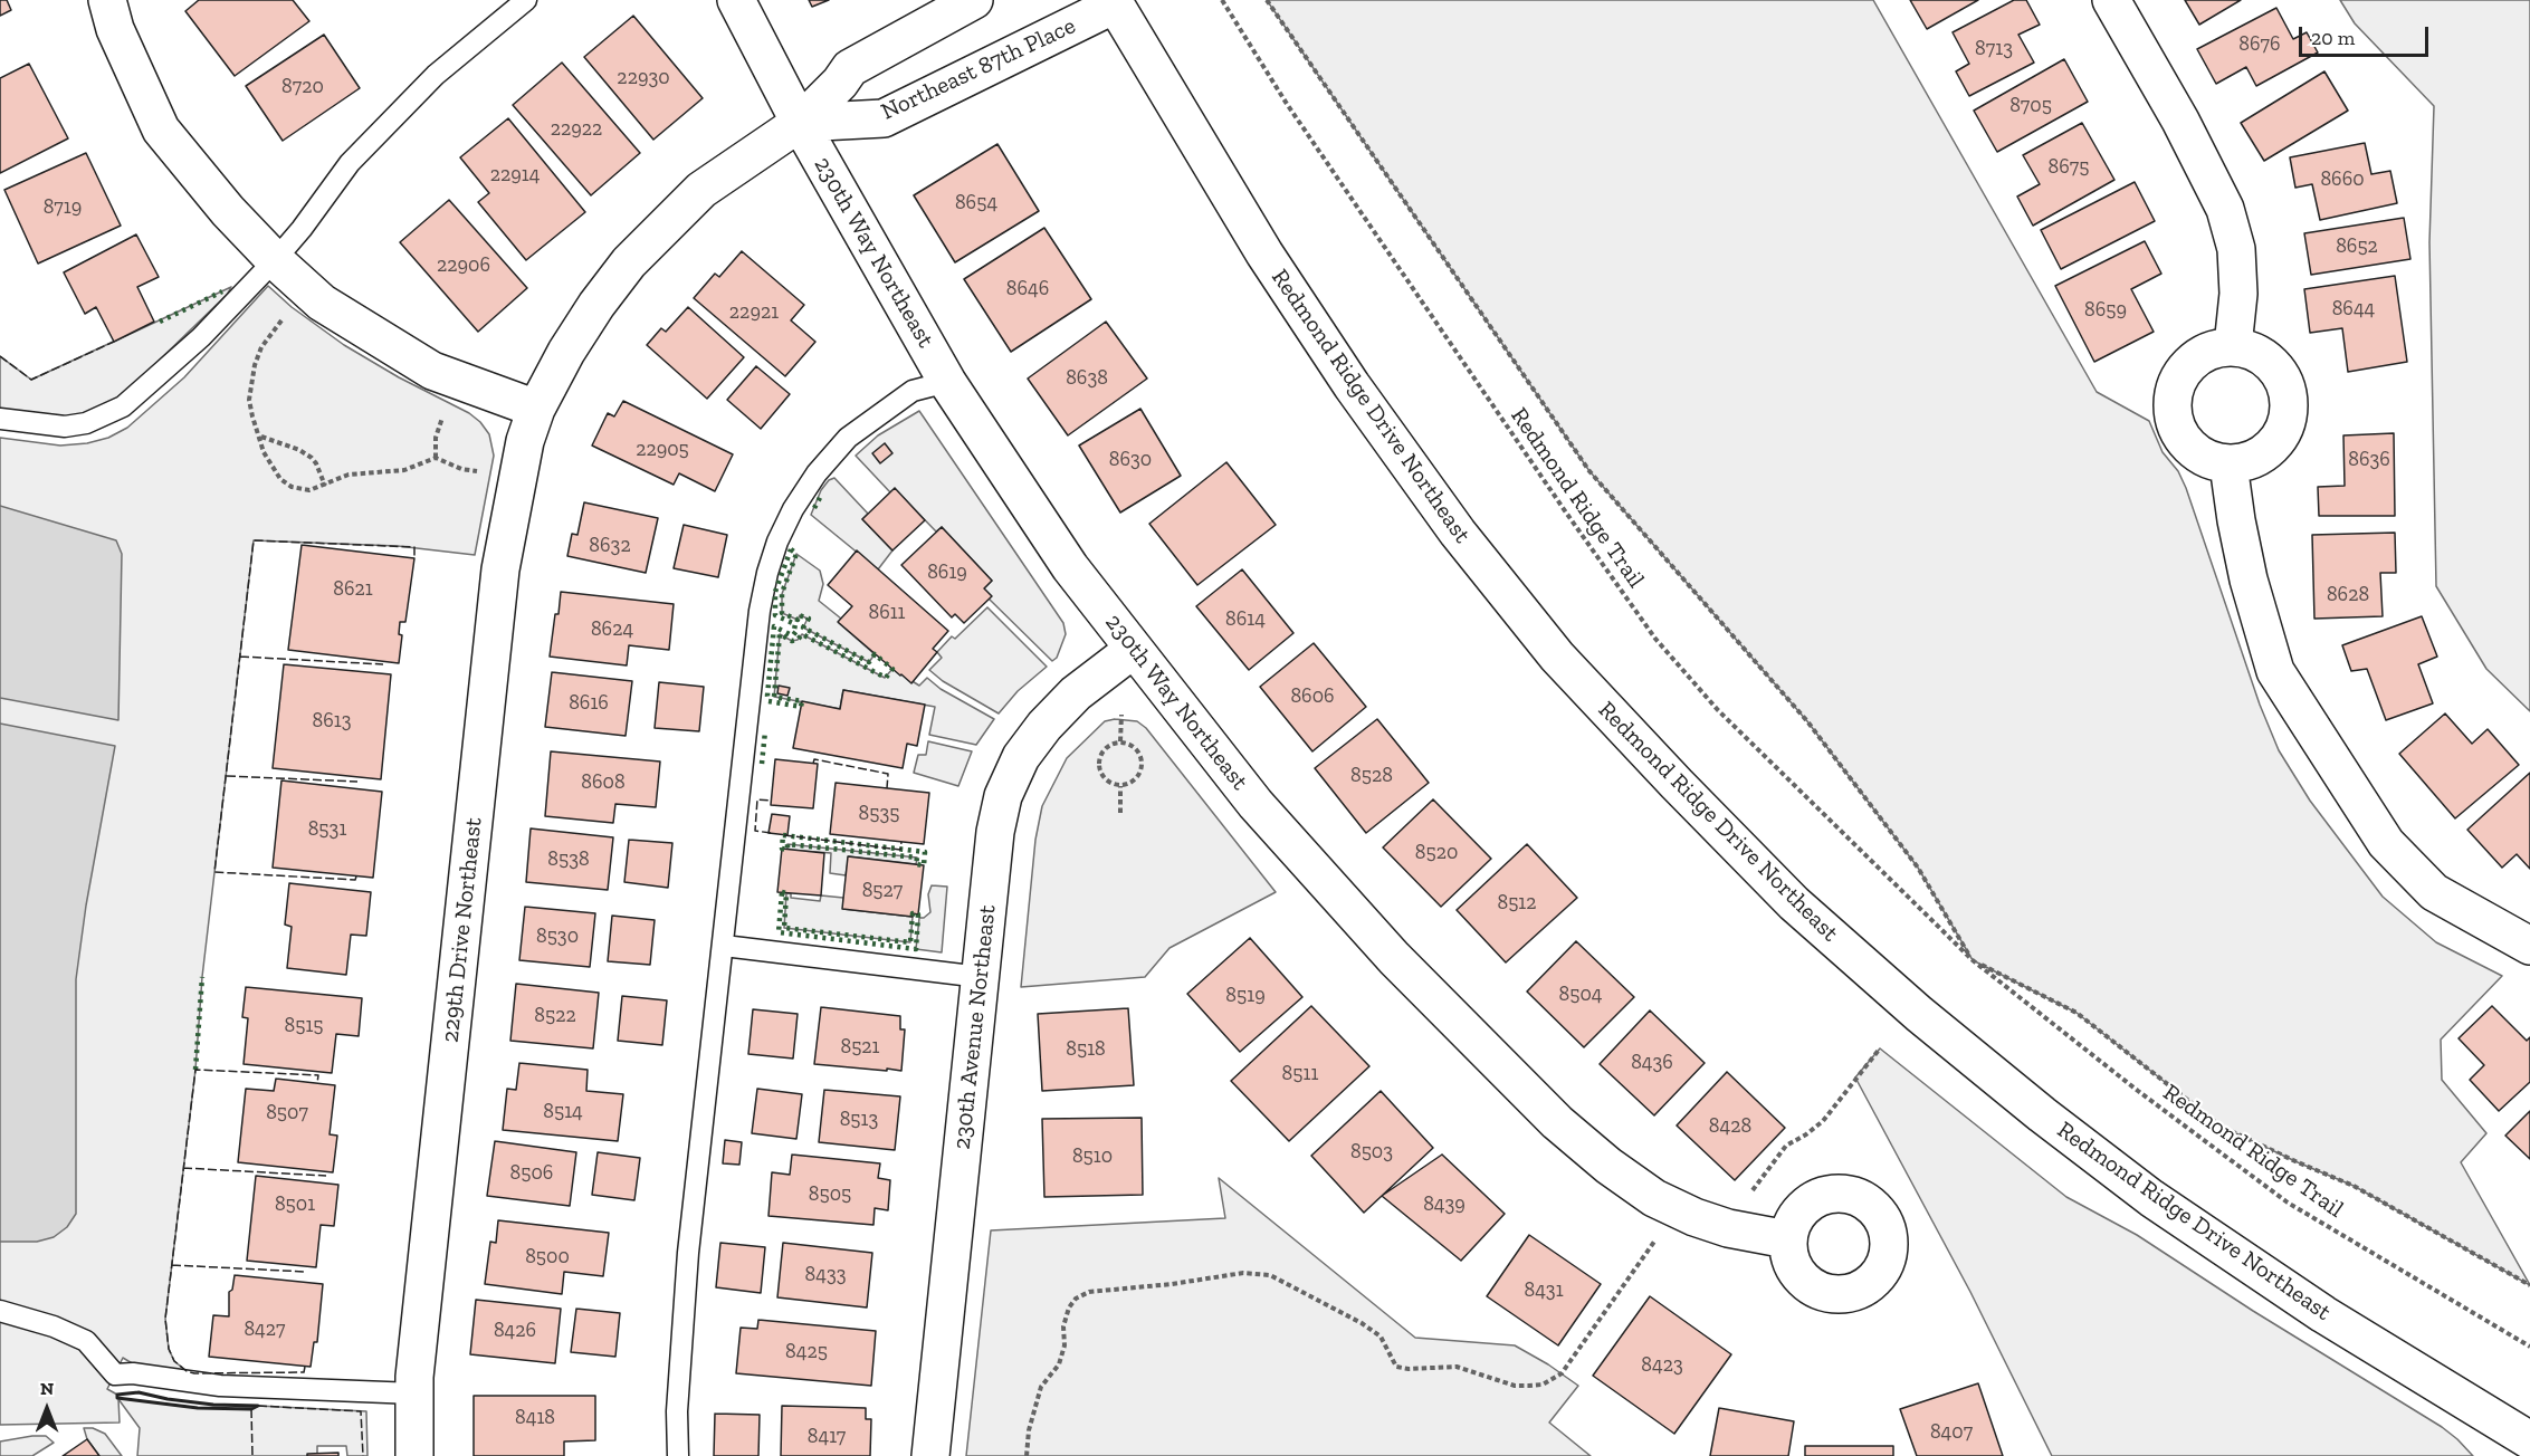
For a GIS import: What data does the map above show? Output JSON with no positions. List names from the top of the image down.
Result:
{
  "streets": {
    "street": [
      "Northeast 87th Place",
      "230th Way Northeast",
      "Redmond Ridge Drive Northeast",
      "229th Drive Northeast",
      "230th Avenue Northeast"
    ],
    "path": ["Redmond Ridge Trail"]
  },
  "crossings": [
    ["Northeast 87th Place", "230th Way Northeast"],
    ["Northeast 87th Place", "Redmond Ridge Drive Northeast"],
    ["230th Way Northeast", "230th Avenue Northeast"]
  ],
  "house_numbers": [
    "8676",
    "8713",
    "22930",
    "8720",
    "8705",
    "22922",
    "8675",
    "22914",
    "8660",
    "8654",
    "8719",
    "8652",
    "22906",
    "8646",
    "8644",
    "8659",
    "22921",
    "8638",
    "22905",
    "8630",
    "8636",
    "8632",
    "8619",
    "8621",
    "8628",
    "8611",
    "8614",
    "8624",
    "8606",
    "8616",
    "8613",
    "8528",
    "8608",
    "8535",
    "8531",
    "8520",
    "8538",
    "8527",
    "8512",
    "8530",
    "8504",
    "8519",
    "8522",
    "8515",
    "8521",
    "8518",
    "8436",
    "8511",
    "8514",
    "8507",
    "8513",
    "8428",
    "8503",
    "8510",
    "8506",
    "8505",
    "8501",
    "8439",
    "8500",
    "8433",
    "8431",
    "8427",
    "8426",
    "8425",
    "8423",
    "8418",
    "8407",
    "8417"
  ],
  "scale_bar": "20 m",
  "north": "top"
}
